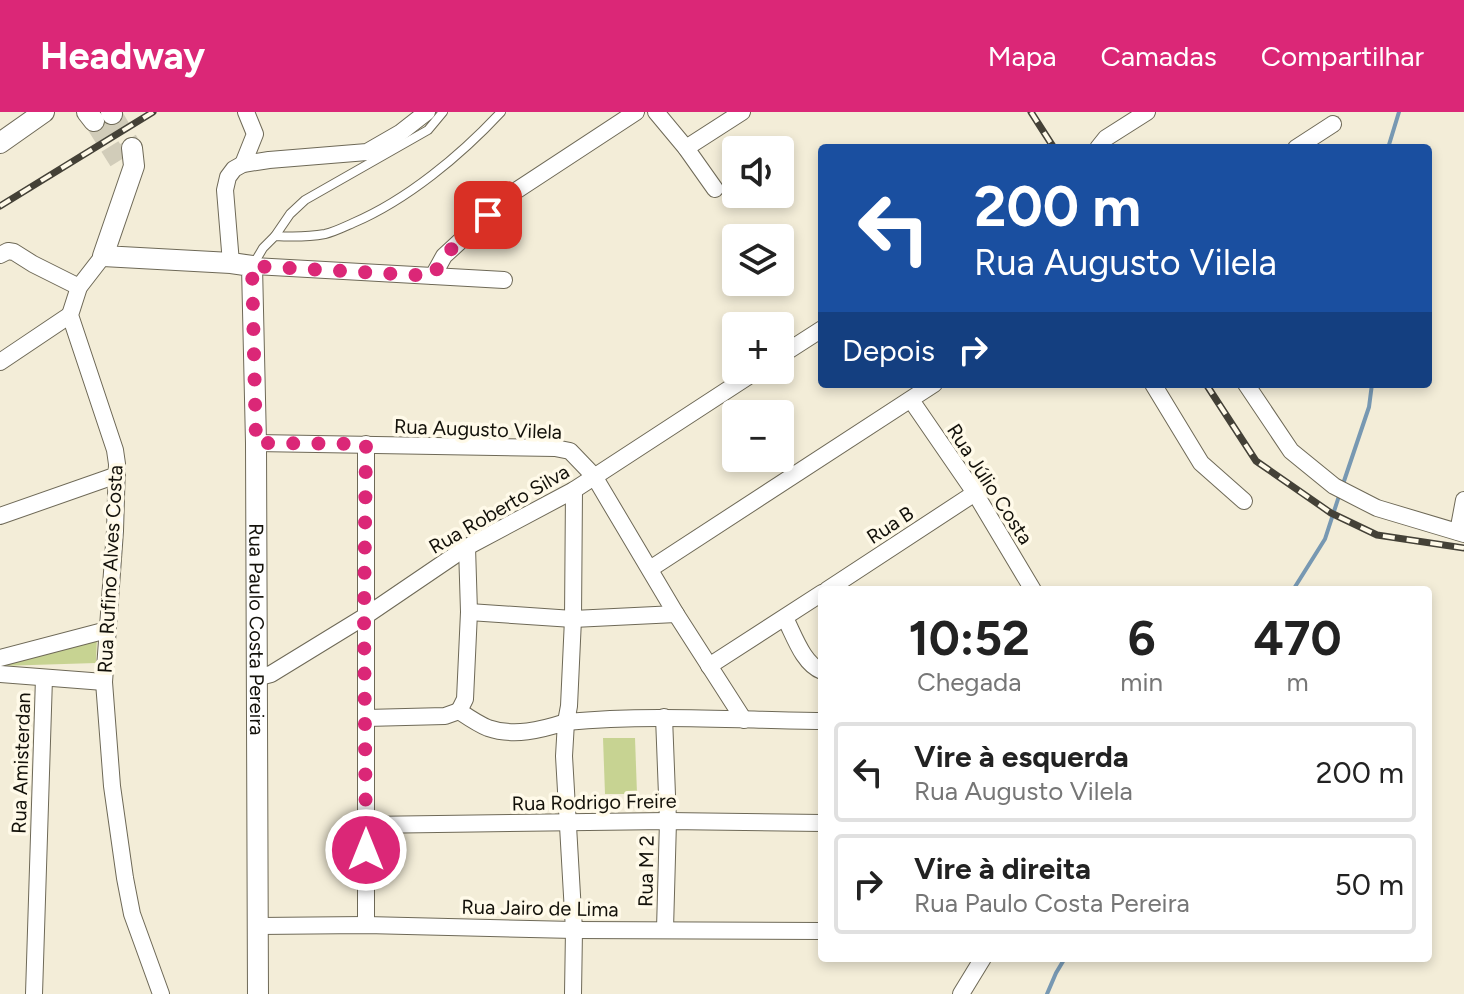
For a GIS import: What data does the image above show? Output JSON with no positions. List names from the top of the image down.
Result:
{
  "streets": {
    "street": [
      "Rua Augusto Vilela",
      "Rua Júlio Costa",
      "Rua Roberto Silva",
      "Rua B",
      "Rua Rufino Alves Costa",
      "Rua Paulo Costa Pereira",
      "Rua Amisterdan",
      "Rua Rodrigo Freire",
      "Rua M 2",
      "Rua Jairo de Lima"
    ]
  },
  "crossings": [
    ["Rua Augusto Vilela", "Rua Roberto Silva"],
    ["Rua Augusto Vilela", "Rua Paulo Costa Pereira"],
    ["Rua Júlio Costa", "Rua B"],
    ["Rua Roberto Silva", "Rua Paulo Costa Pereira"],
    ["Rua Paulo Costa Pereira", "Rua Jairo de Lima"],
    ["Rua Rodrigo Freire", "Rua M 2"],
    ["Rua M 2", "Rua Jairo de Lima"]
  ],
  "page": {
    "header": "Headway",
    "nav": ["Mapa", "Camadas", "Compartilhar"],
    "map_buttons": ["+", "−"],
    "turn": ["200 m", "Rua Augusto Vilela"],
    "then": "Depois",
    "eta": [
      "10:52",
      "Chegada",
      "6",
      "min",
      "470",
      "m"
    ],
    "list": [
      {
        "name": "Vire à esquerda",
        "note": "Rua Augusto Vilela",
        "value": "200 m"
      },
      {
        "name": "Vire à direita",
        "note": "Rua Paulo Costa Pereira",
        "value": "50 m"
      }
    ]
  }
}
